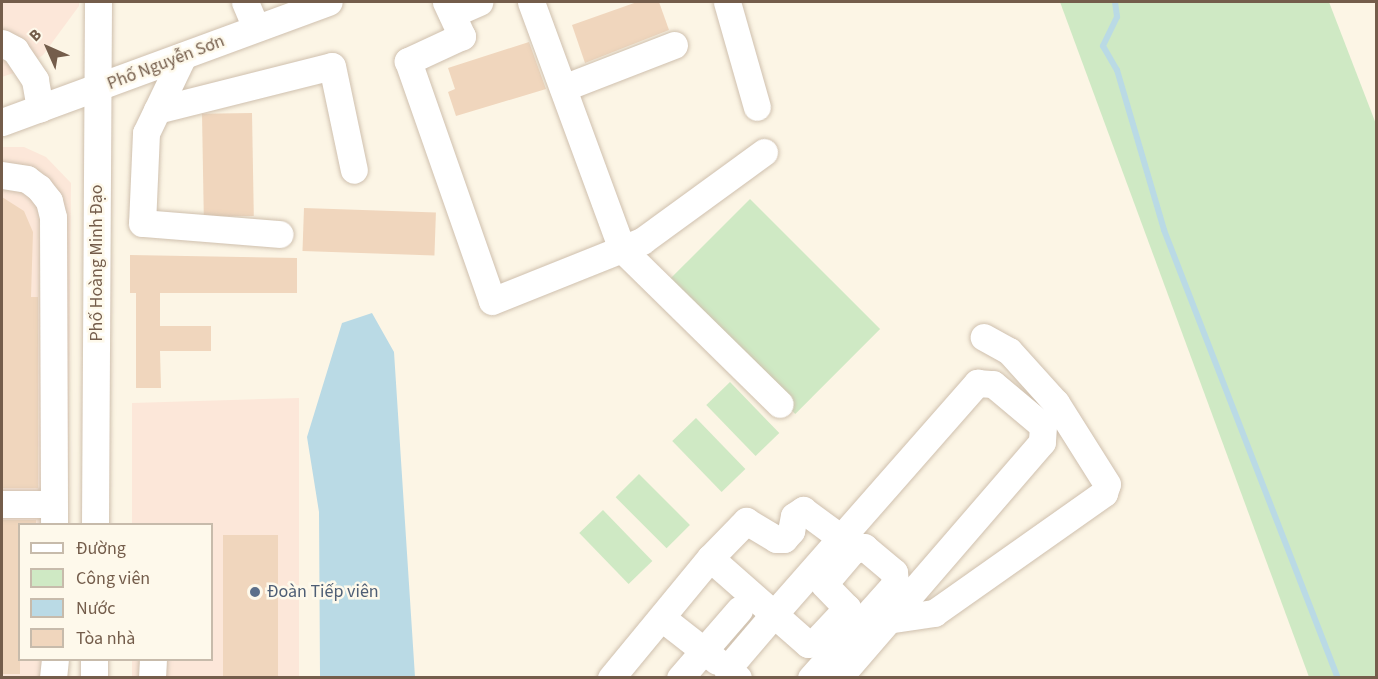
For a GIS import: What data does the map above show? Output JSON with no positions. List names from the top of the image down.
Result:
{
  "streets": {
    "street": ["Phố Nguyễn Sơn", "Phố Hoàng Minh Đạo"]
  },
  "crossings": [
    ["Phố Nguyễn Sơn", "Phố Hoàng Minh Đạo"]
  ],
  "places": ["Đoàn Tiếp viên"],
  "legend": [
    "Đường",
    "Công viên",
    "Nước",
    "Tòa nhà"
  ],
  "north": "top left"
}
